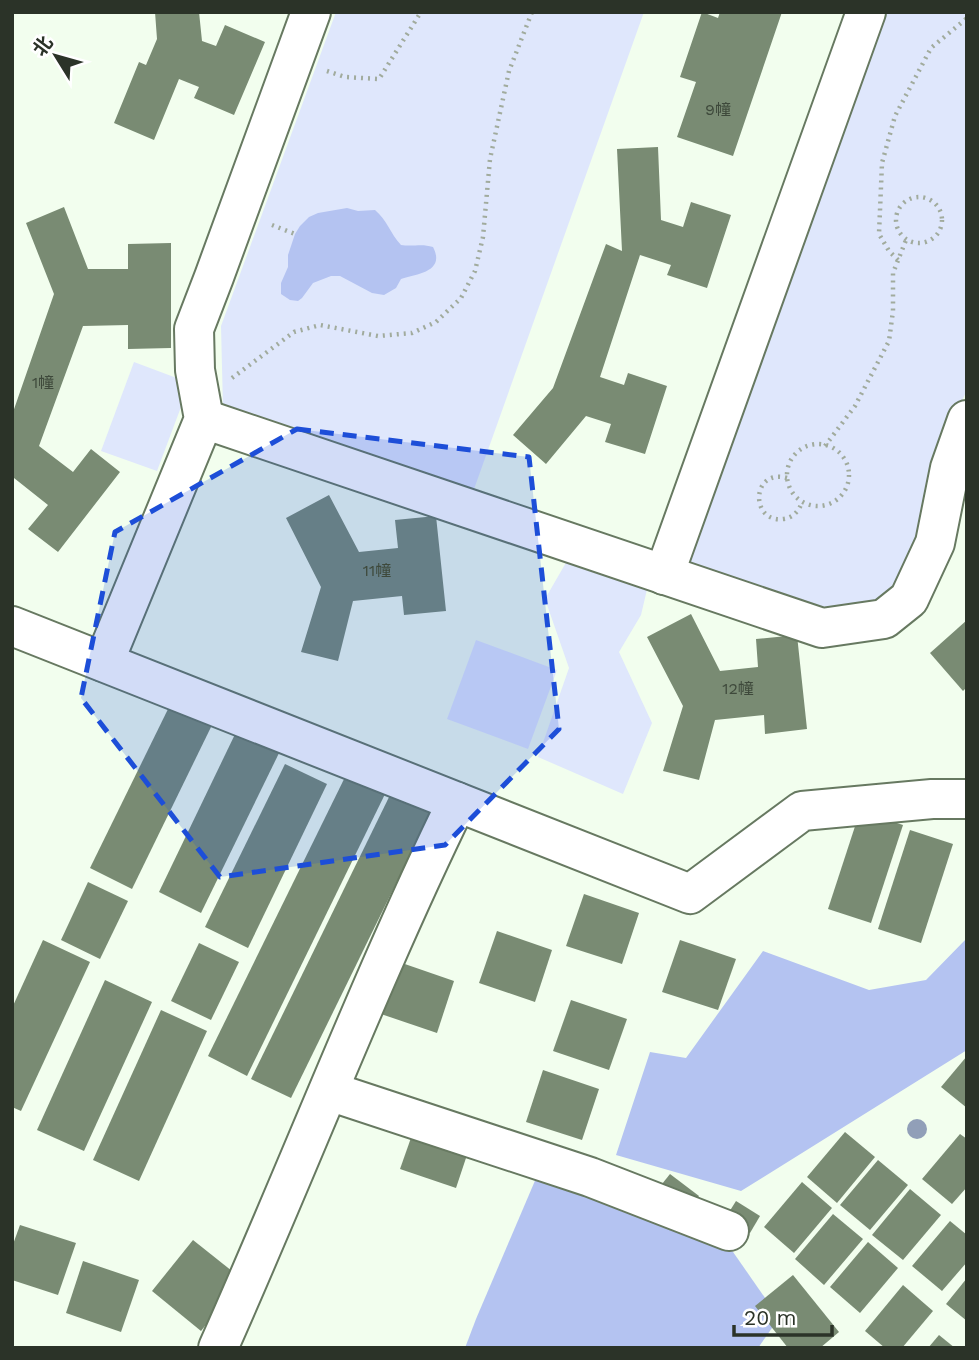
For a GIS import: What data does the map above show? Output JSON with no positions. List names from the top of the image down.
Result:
{
  "house_numbers": [
    "9幢",
    "1幢",
    "11幢",
    "12幢"
  ],
  "scale_bar": "20 m",
  "north": "top left"
}
